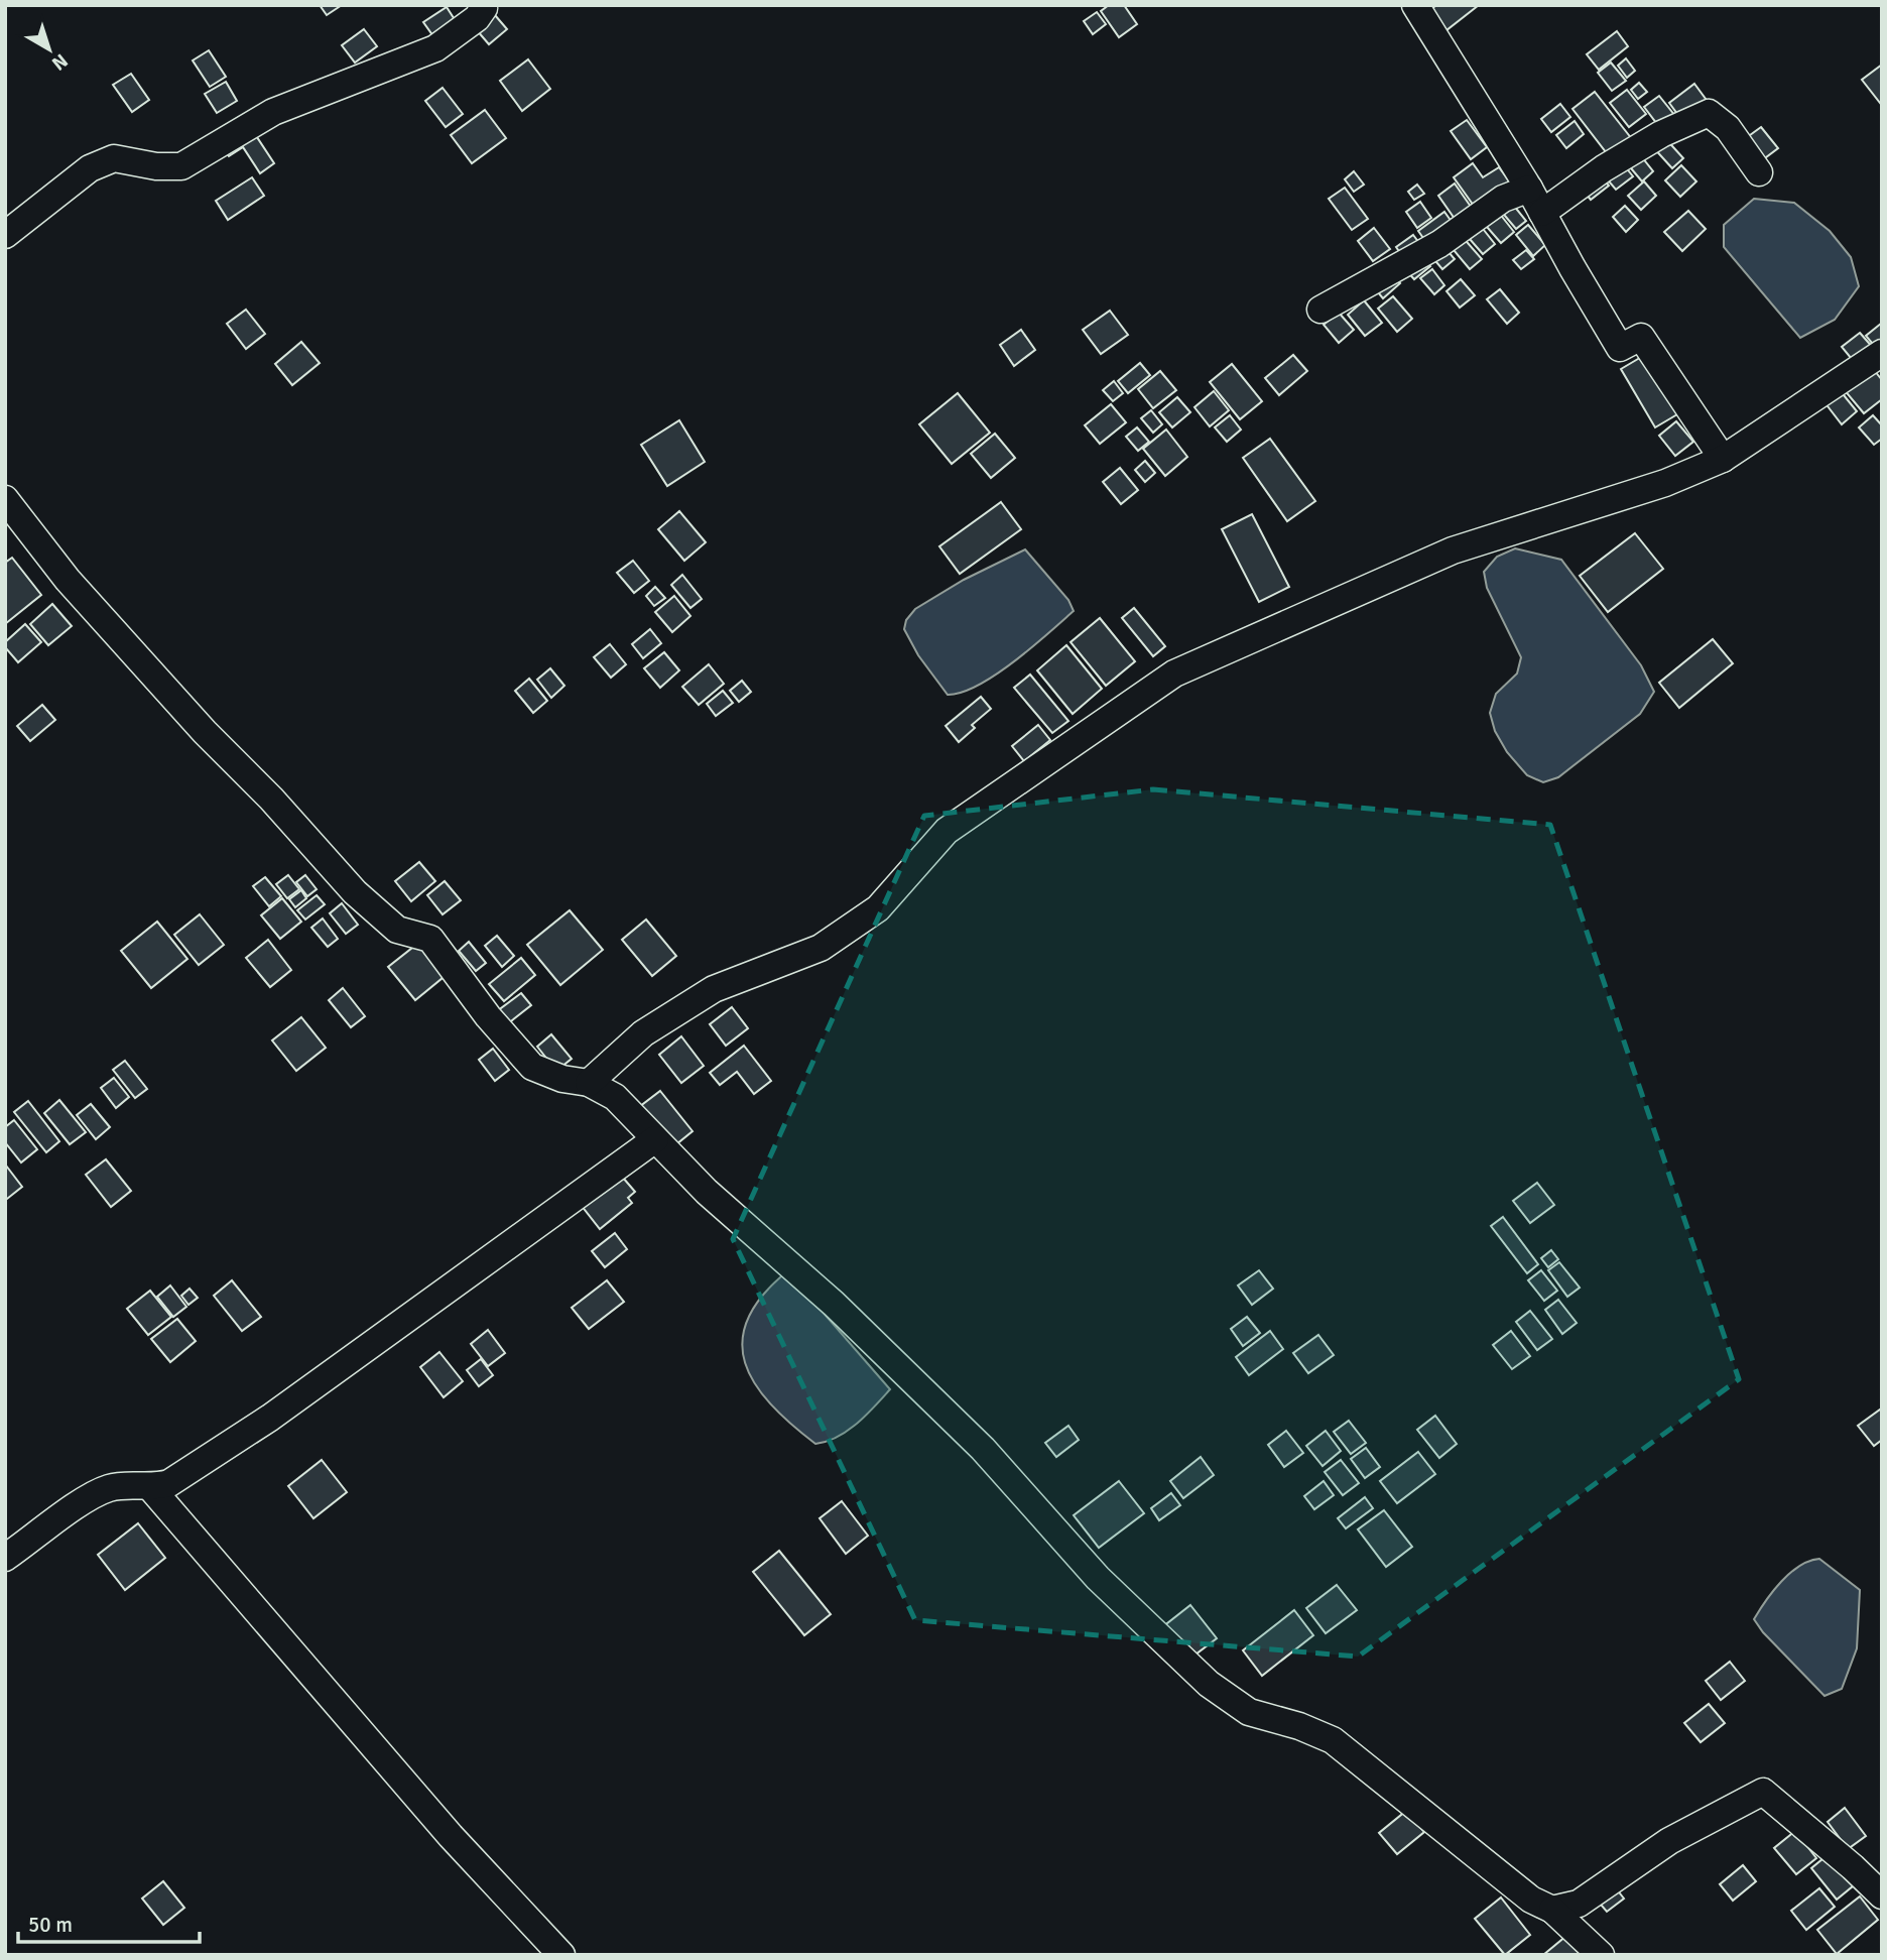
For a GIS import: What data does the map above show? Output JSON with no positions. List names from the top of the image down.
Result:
{
  "scale_bar": "50 m",
  "north": "bottom right"
}
